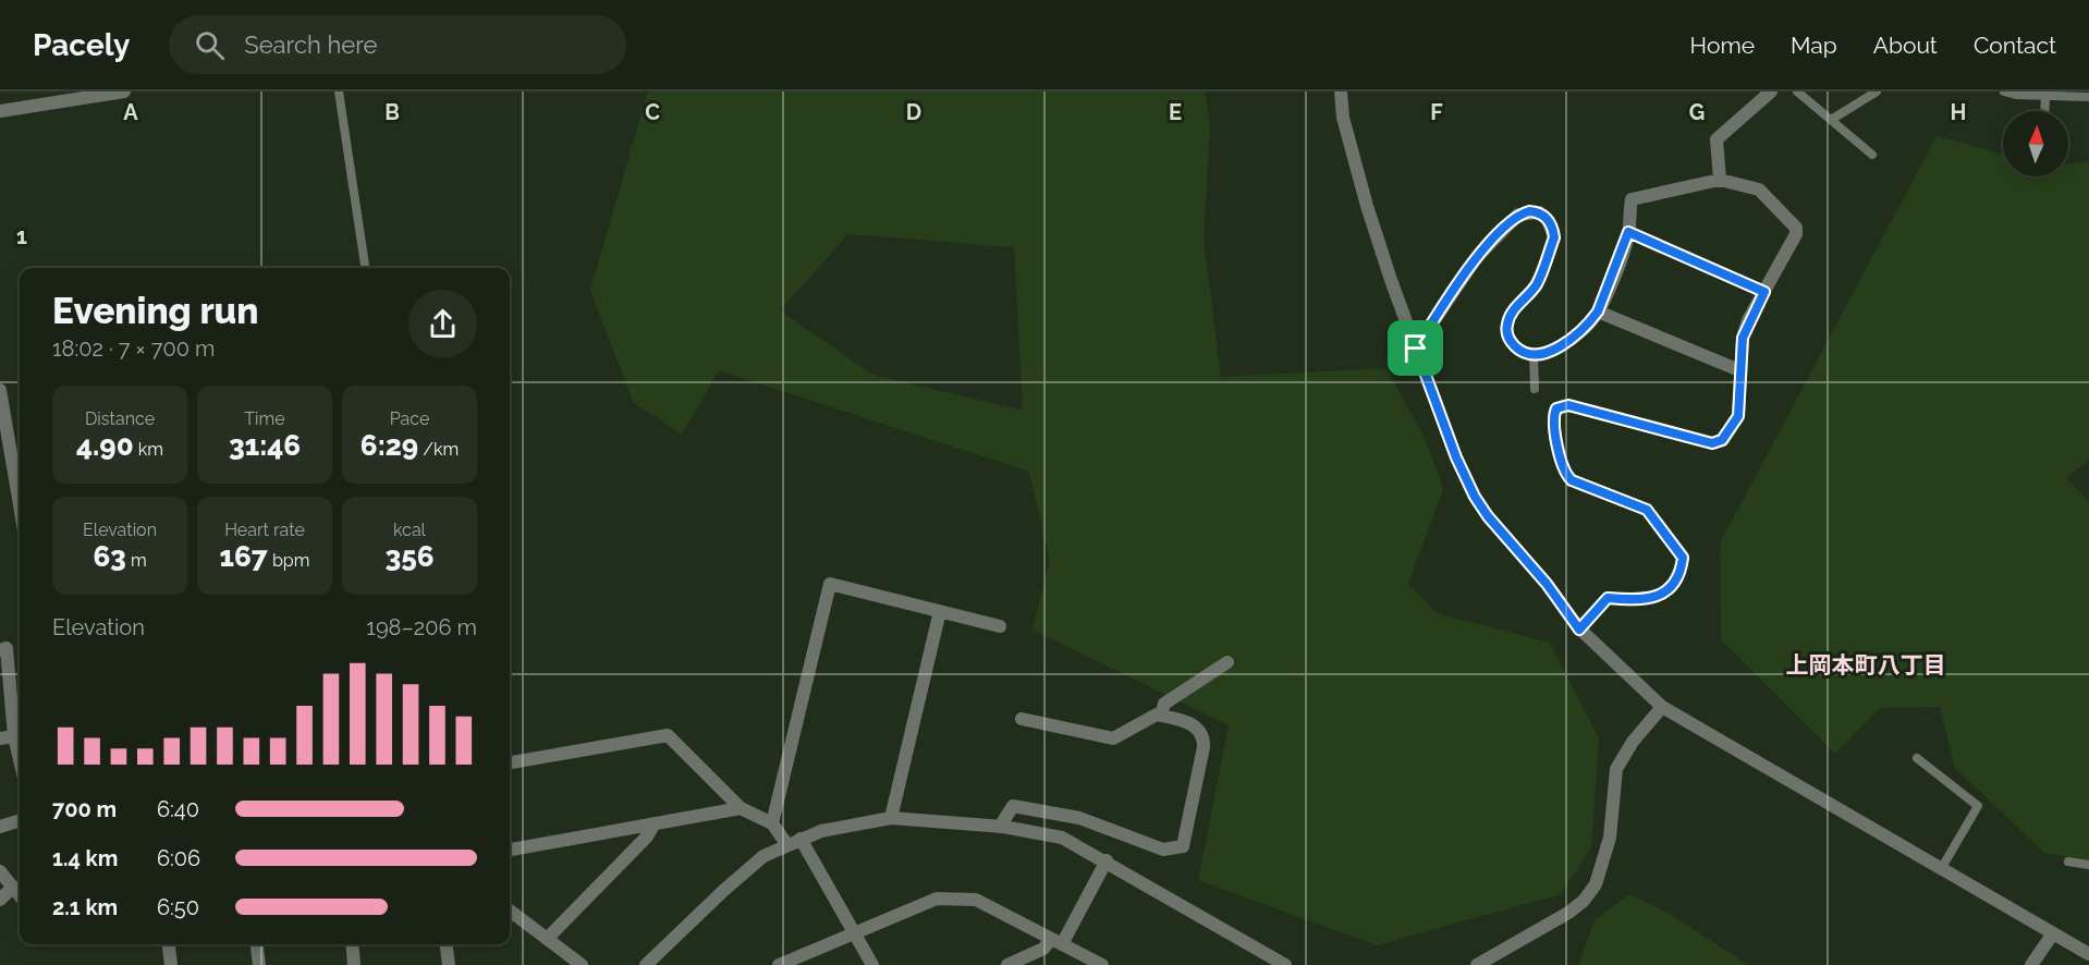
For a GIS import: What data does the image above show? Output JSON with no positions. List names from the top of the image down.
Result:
{
  "districts": ["上岡本町八丁目"],
  "north": "top",
  "page": {
    "header": "Pacely",
    "search": "Search here",
    "nav": [
      "Home",
      "Map",
      "About",
      "Contact"
    ],
    "heading": ["Evening run", "18:02 · 7 × 700 m"],
    "stats": [
      ["Distance", "4.90 km"],
      ["Time", "31:46"],
      ["Pace", "6:29 /km"],
      ["Elevation", "63 m"],
      ["Heart rate", "167 bpm"],
      ["kcal", "356"]
    ],
    "chart": ["Elevation", "198–206 m"],
    "list": [
      {
        "name": "700 m",
        "note": "6:40"
      },
      {
        "name": "1.4 km",
        "note": "6:06"
      },
      {
        "name": "2.1 km",
        "note": "6:50"
      }
    ]
  },
  "grid": {
    "columns": [
      "A",
      "B",
      "C",
      "D",
      "E",
      "F",
      "G",
      "H"
    ],
    "rows": ["1"]
  }
}
